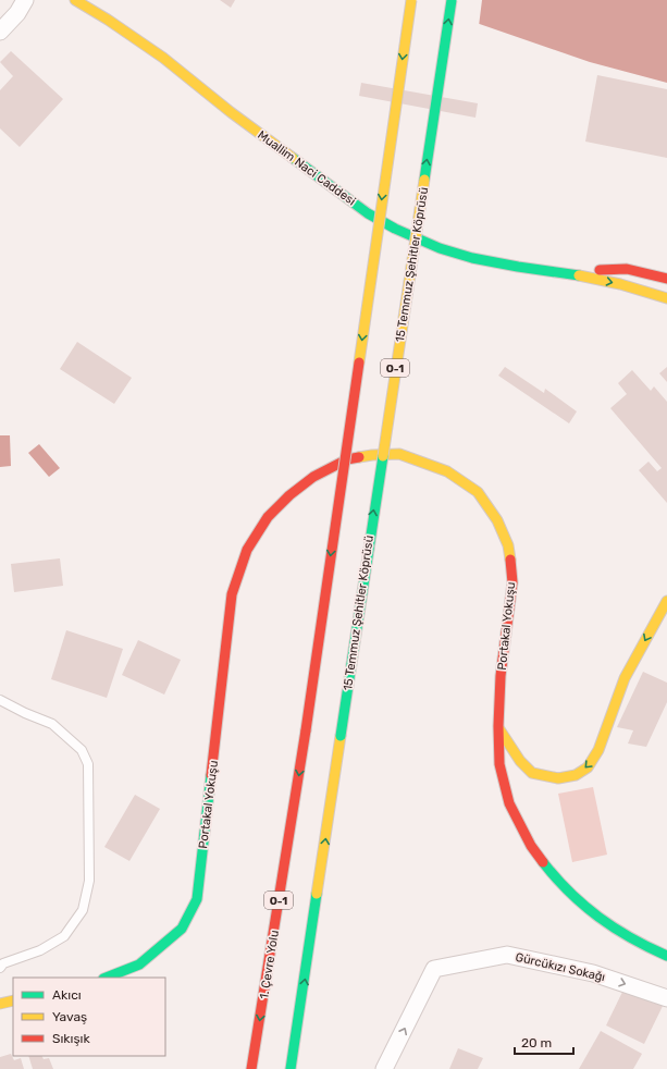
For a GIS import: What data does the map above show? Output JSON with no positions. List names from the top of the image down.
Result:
{
  "streets": {
    "main road": [
      "Muallim Naci Caddesi",
      "15 Temmuz Şehitler Köprüsü",
      "O-1",
      "Portakal Yokuşu",
      "1. Çevre Yolu"
    ],
    "street": ["Gürcükızı Sokağı"]
  },
  "one_way": ["15 Temmuz Şehitler Köprüsü", "1. Çevre Yolu", "Gürcükızı Sokağı"],
  "legend": ["Akıcı", "Yavaş", "Sıkışık"],
  "scale_bar": "20 m"
}
